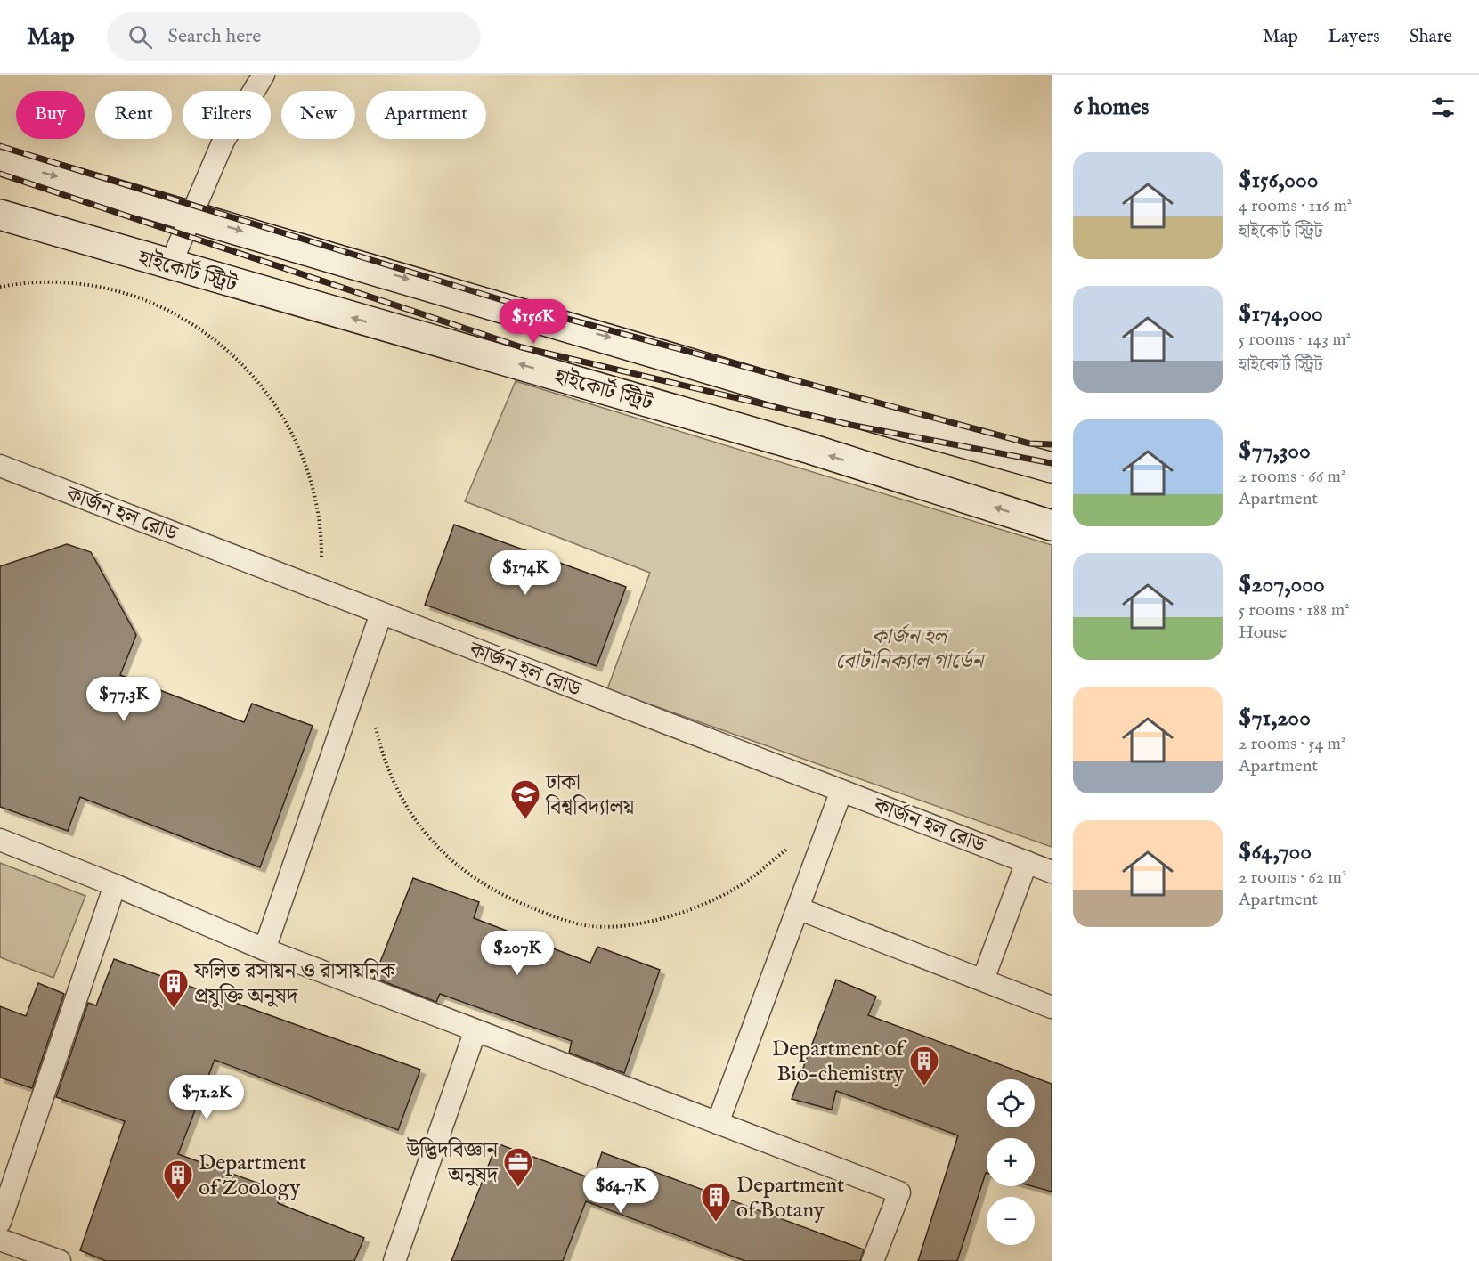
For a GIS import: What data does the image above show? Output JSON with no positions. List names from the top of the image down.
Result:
{
  "streets": {
    "main road": ["হাইকোর্ট স্ট্রিট"],
    "lane": ["কার্জন হল রোড"]
  },
  "parks": ["কার্জন হল বোটানিক্যাল গার্ডেন"],
  "places": {
    "school or university": ["ঢাকা বিশ্ববিদ্যালয়"],
    "building": [
      "ফলিত রসায়ন ও রাসায়নিক প্রযুক্তি অনুষদ",
      "Department of Bio-chemistry",
      "Department of Zoology",
      "Department of Botany"
    ],
    "office": ["উদ্ভিদবিজ্ঞান অনুষদ"]
  },
  "page": {
    "header": "Map",
    "search": "Search here",
    "nav": ["Map", "Layers", "Share"],
    "heading": "6 homes",
    "chip": [
      "Buy",
      "Rent",
      "Filters",
      "New",
      "Apartment"
    ],
    "list": [
      {
        "name": "$156,000",
        "note": "4 rooms · 116 m² · হাইকোর্ট স্ট্রিট"
      },
      {
        "name": "$174,000",
        "note": "5 rooms · 143 m² · হাইকোর্ট স্ট্রিট"
      },
      {
        "name": "$77,300",
        "note": "2 rooms · 66 m² · Apartment"
      },
      {
        "name": "$207,000",
        "note": "5 rooms · 188 m² · House"
      },
      {
        "name": "$71,200",
        "note": "2 rooms · 54 m² · Apartment"
      },
      {
        "name": "$64,700",
        "note": "2 rooms · 62 m² · Apartment"
      }
    ],
    "price": [
      "$156K",
      "$174K",
      "$77.3K",
      "$207K",
      "$71.2K",
      "$64.7K"
    ],
    "map_buttons": ["+", "−"]
  }
}
